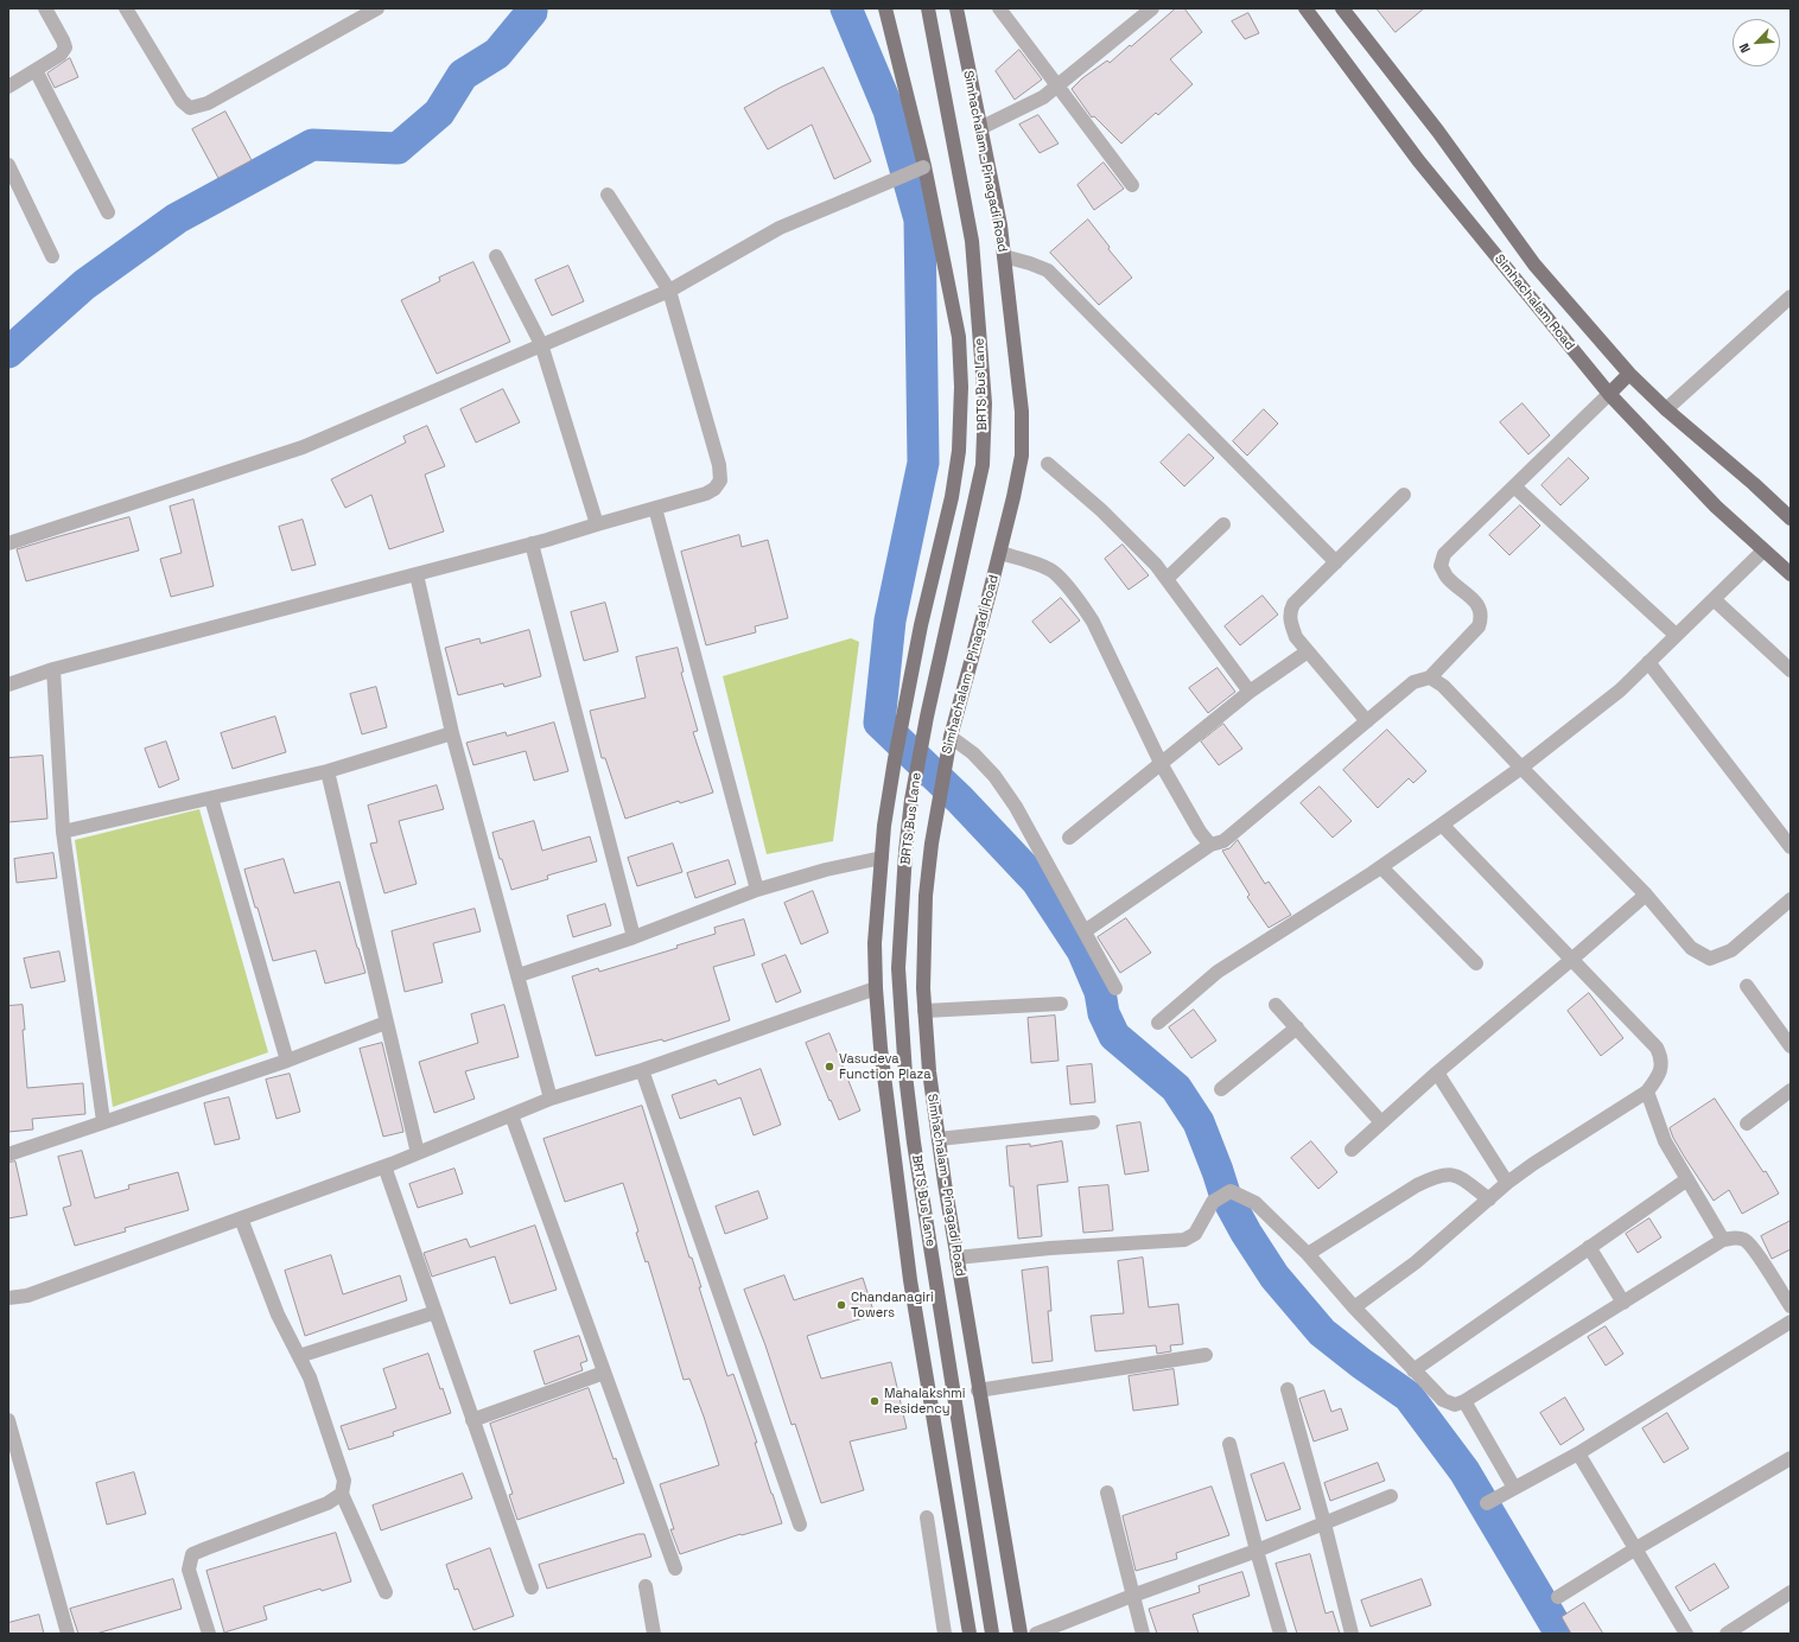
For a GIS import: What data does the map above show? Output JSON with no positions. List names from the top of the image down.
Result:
{
  "streets": {
    "main road": ["Simhachalam - Pinagadi Road", "Simhachalam Road", "BRTS Bus Lane"]
  },
  "places": ["Vasudeva Function Plaza", "Chandanagiri Towers", "Mahalakshmi Residency"],
  "north": "bottom left"
}
